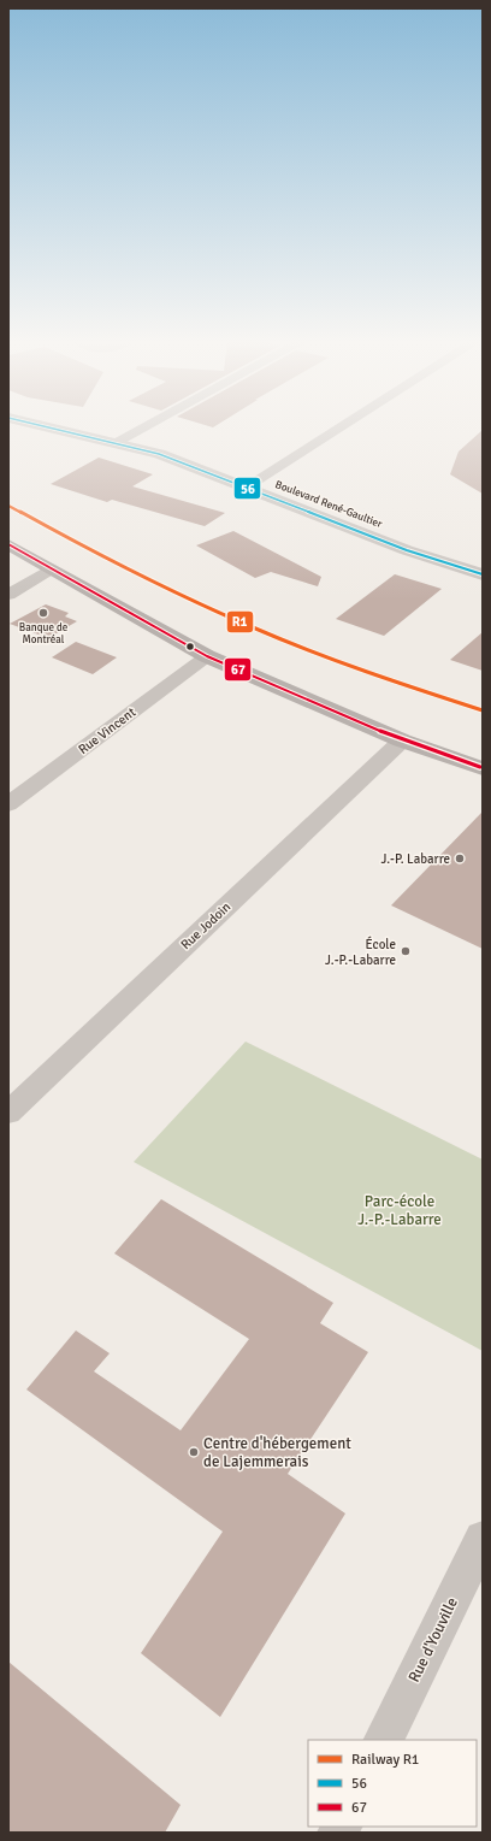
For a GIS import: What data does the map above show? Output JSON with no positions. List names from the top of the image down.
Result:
{
  "streets": {
    "street": [
      "Boulevard René-Gaultier",
      "Rue Vincent",
      "Rue Jodoin",
      "Rue d'Youville"
    ]
  },
  "parks": ["Parc-école J.-P.-Labarre"],
  "places": [
    "Banque de Montréal",
    "J.-P. Labarre",
    "École J.-P.-Labarre",
    "Centre d'hébergement de Lajemmerais"
  ],
  "lines": ["transit line 56", "rail line R1", "transit line 67"],
  "legend": ["Railway R1", "56", "67"]
}
